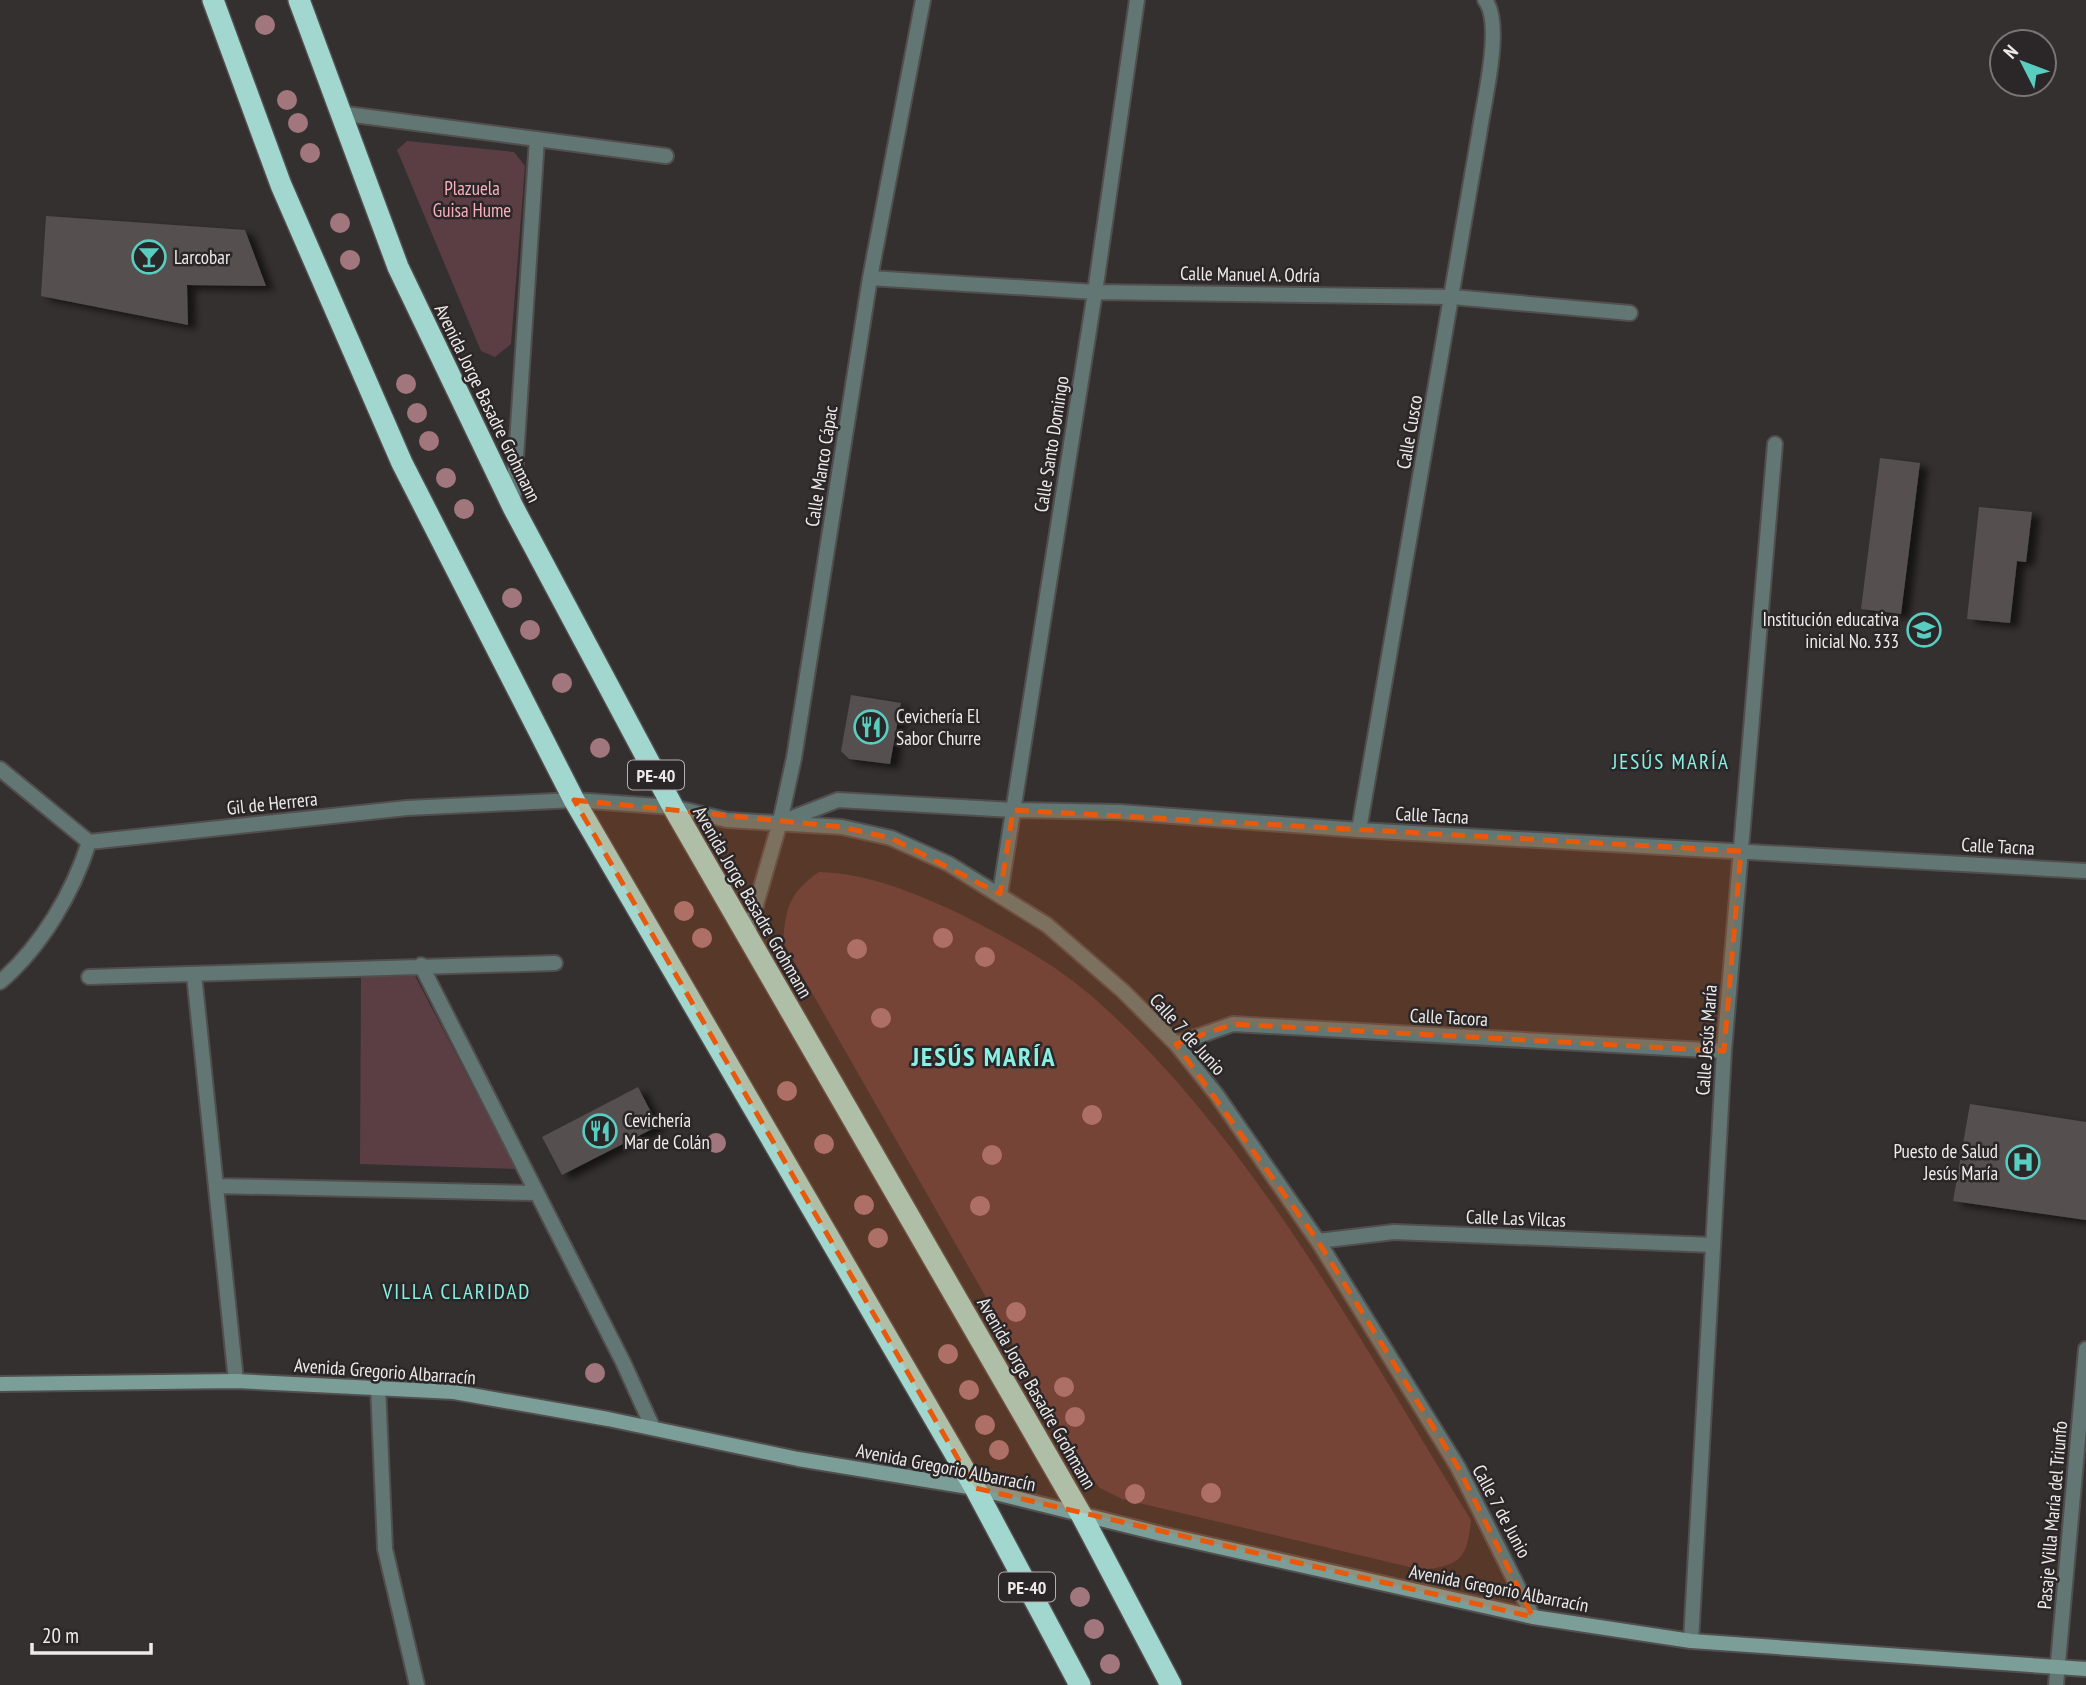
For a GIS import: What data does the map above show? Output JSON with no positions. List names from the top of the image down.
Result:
{
  "streets": {
    "highway": ["Avenida Jorge Basadre Grohmann", "PE-40"],
    "street": [
      "Calle Manuel A. Odría",
      "Calle Cusco",
      "Calle Santo Domingo",
      "Calle Manco Cápac",
      "Gil de Herrera",
      "Calle Tacna",
      "Calle Tacora",
      "Calle 7 de Junio",
      "Calle Jesús María",
      "Calle Las Vilcas",
      "Avenida Gregorio Albarracín",
      "Pasaje Villa María del Triunfo"
    ]
  },
  "crossings": [
    ["Calle Manuel A. Odría", "Calle Cusco"],
    ["Calle Manuel A. Odría", "Calle Santo Domingo"],
    ["Calle Manuel A. Odría", "Calle Manco Cápac"],
    ["Avenida Jorge Basadre Grohmann", "Calle Manco Cápac"],
    ["Avenida Jorge Basadre Grohmann", "Calle 7 de Junio"],
    ["Avenida Jorge Basadre Grohmann", "Avenida Gregorio Albarracín"],
    ["Calle Cusco", "Calle Tacna"],
    ["Calle Santo Domingo", "Calle Tacna"],
    ["Calle Santo Domingo", "Calle 7 de Junio"],
    ["Calle Manco Cápac", "Calle Tacna"],
    ["Calle Manco Cápac", "Calle 7 de Junio"],
    ["PE-40", "Gil de Herrera"],
    ["PE-40", "Calle 7 de Junio"],
    ["PE-40", "Avenida Gregorio Albarracín"],
    ["Gil de Herrera", "Calle 7 de Junio"],
    ["Calle Tacna", "Calle 7 de Junio"],
    ["Calle Tacna", "Calle Jesús María"],
    ["Calle Tacora", "Calle 7 de Junio"],
    ["Calle Tacora", "Calle Jesús María"],
    ["Calle 7 de Junio", "Calle Las Vilcas"],
    ["Calle 7 de Junio", "Avenida Gregorio Albarracín"],
    ["Calle Jesús María", "Calle Las Vilcas"],
    ["Calle Jesús María", "Avenida Gregorio Albarracín"],
    ["Avenida Gregorio Albarracín", "Pasaje Villa María del Triunfo"]
  ],
  "districts": ["JESÚS MARÍA", "JESÚS MARÍA", "VILLA CLARIDAD"],
  "parks": ["Plazuela Guisa Hume"],
  "places": {
    "bar": ["Larcobar"],
    "school or university": ["Institución educativa inicial No. 333"],
    "restaurant": ["Cevichería El Sabor Churre", "Cevichería Mar de Colán"],
    "hospital": ["Puesto de Salud Jesús María"]
  },
  "scale_bar": "20 m",
  "north": "top left"
}
